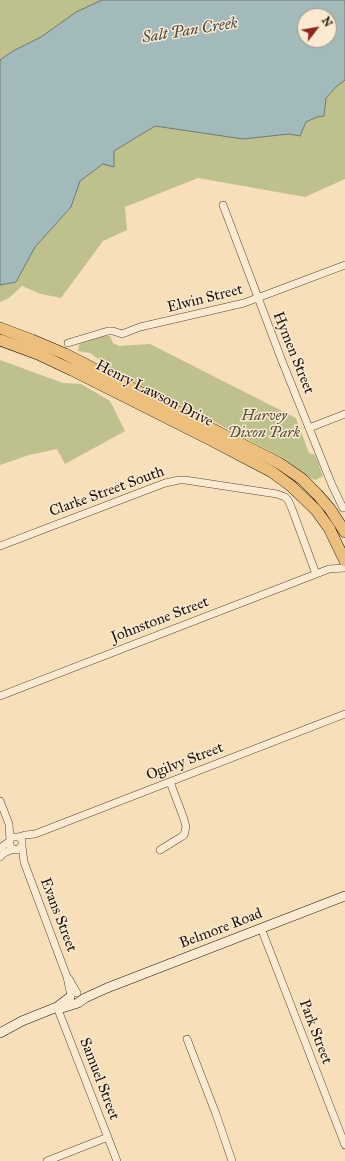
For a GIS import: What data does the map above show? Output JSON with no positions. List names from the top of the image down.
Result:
{
  "streets": {
    "main road": ["Henry Lawson Drive"],
    "street": [
      "Elwin Street",
      "Hymen Street",
      "Clarke Street South",
      "Johnstone Street",
      "Ogilvy Street",
      "Evans Street",
      "Belmore Road",
      "Park Street",
      "Samuel Street"
    ]
  },
  "crossings": [
    ["Elwin Street", "Hymen Street"],
    ["Henry Lawson Drive", "Johnstone Street"],
    ["Clarke Street South", "Johnstone Street"],
    ["Ogilvy Street", "Evans Street"],
    ["Evans Street", "Belmore Road"],
    ["Belmore Road", "Park Street"],
    ["Belmore Road", "Samuel Street"]
  ],
  "water": ["Salt Pan Creek"],
  "parks": ["Harvey Dixon Park"],
  "north": "top right"
}
